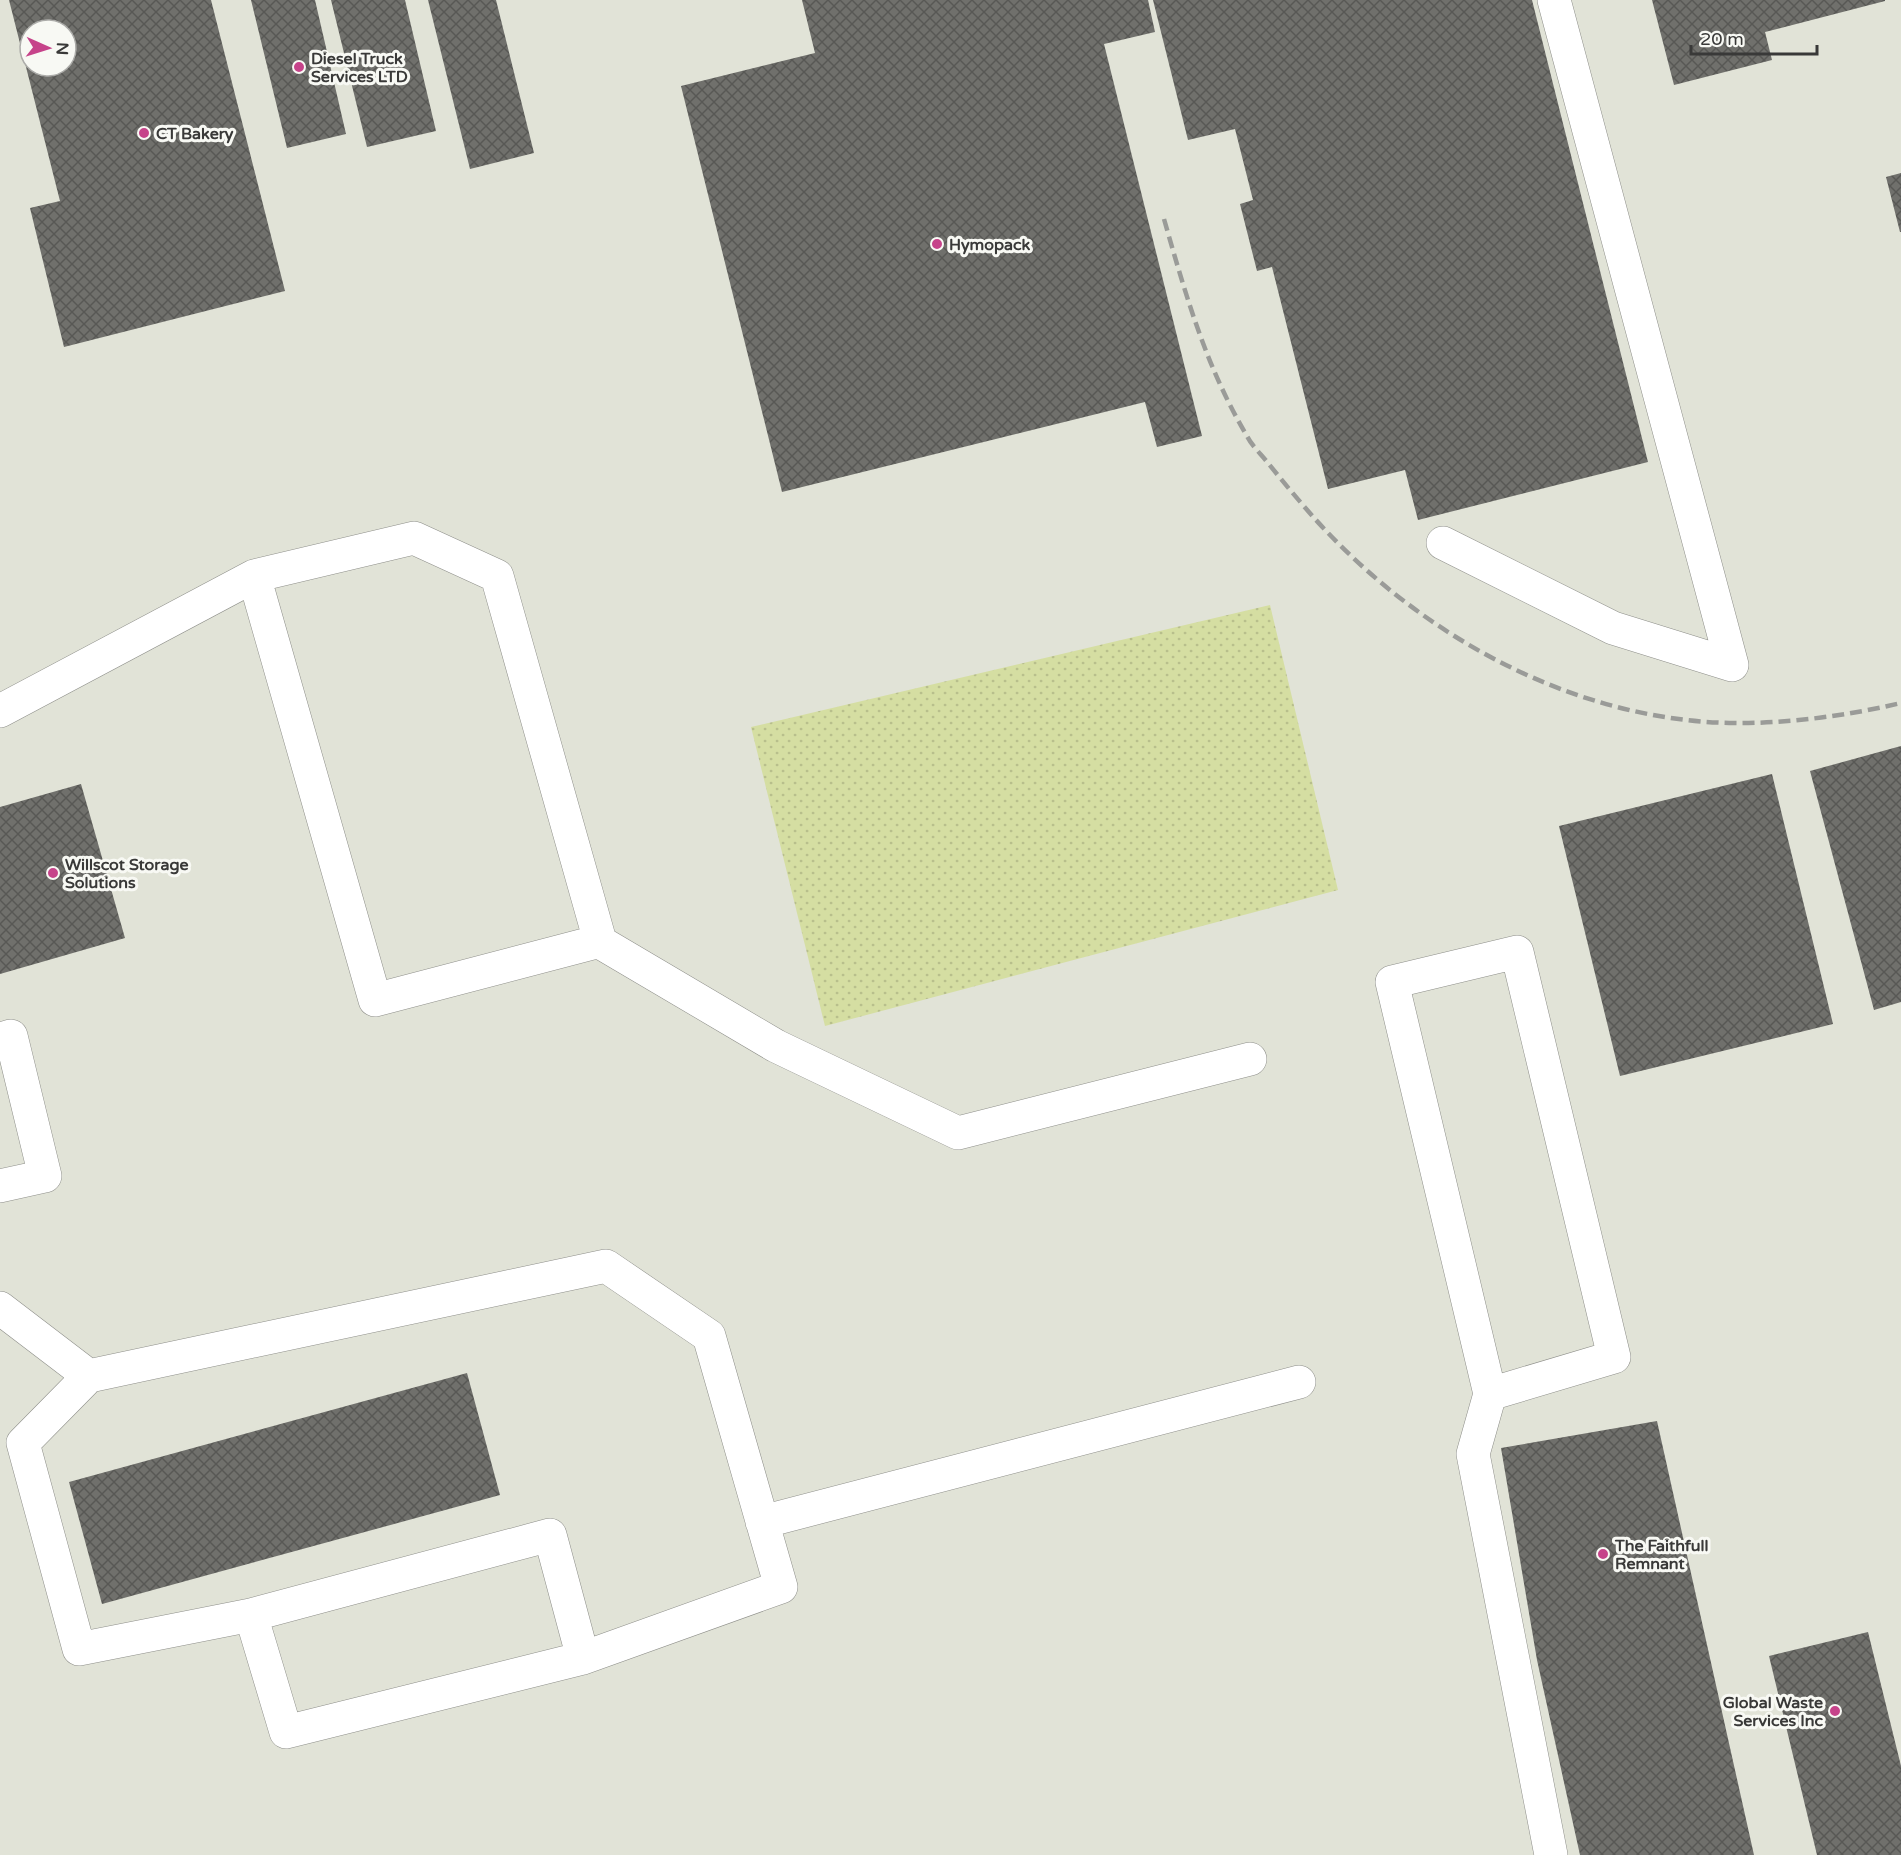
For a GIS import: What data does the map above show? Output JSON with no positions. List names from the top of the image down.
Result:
{
  "places": [
    "Diesel Truck Services LTD",
    "CT Bakery",
    "Hymopack",
    "Willscot Storage Solutions",
    "The Faithfull Remnant",
    "Global Waste Services Inc"
  ],
  "scale_bar": "20 m",
  "north": "right"
}
